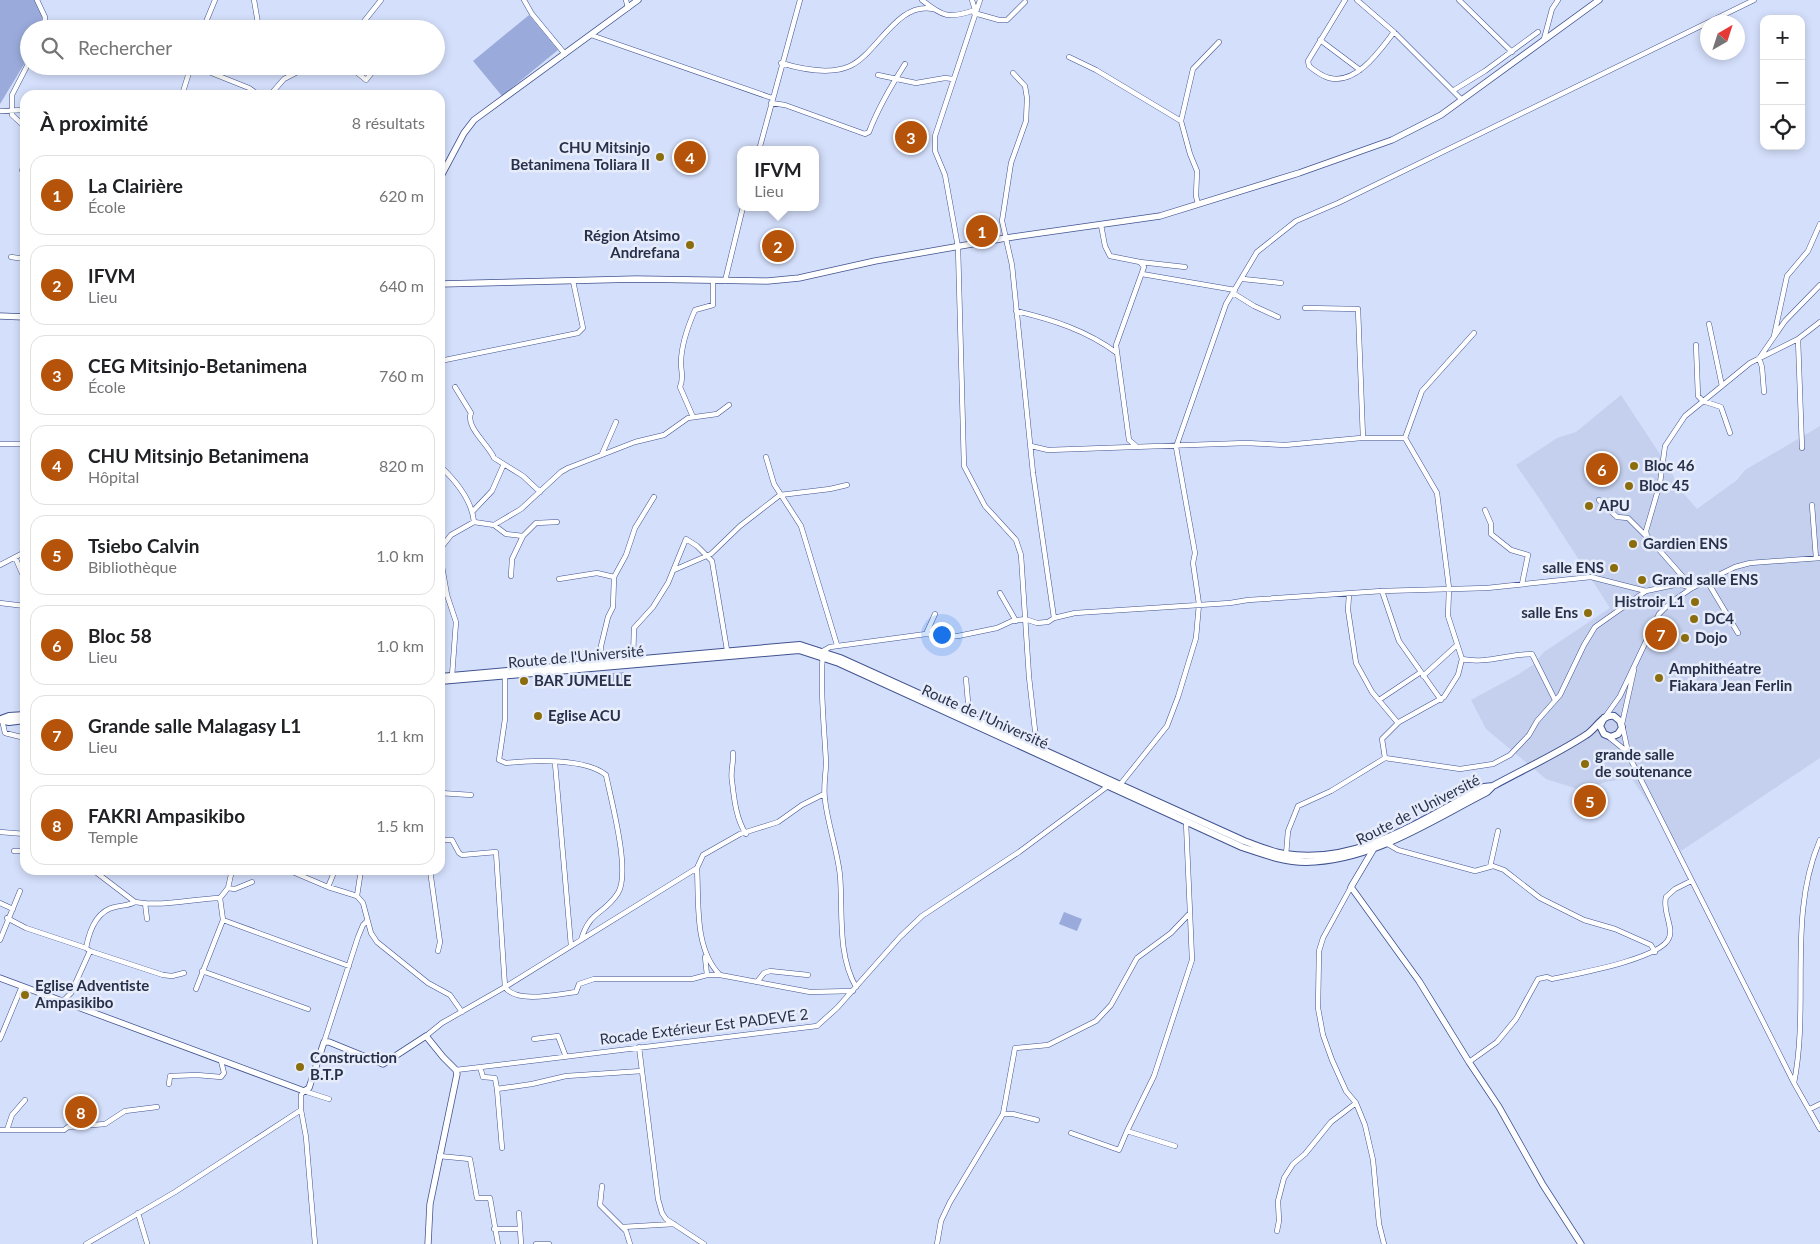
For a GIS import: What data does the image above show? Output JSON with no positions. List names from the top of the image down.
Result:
{
  "streets": {
    "main road": ["Route de l'Université"],
    "street": ["Rocade Extérieur Est PADEVE 2"]
  },
  "crossings": [
    ["Route de l'Université", "Rocade Extérieur Est PADEVE 2"]
  ],
  "places": [
    "CHU Mitsinjo Betanimena Toliara II",
    "Région Atsimo Andrefana",
    "Bloc 46",
    "Bloc 45",
    "APU",
    "Gardien ENS",
    "salle ENS",
    "Grand salle ENS",
    "Histroir L1",
    "salle Ens",
    "DC4",
    "Dojo",
    "Amphithéatre Fiakara Jean Ferlin",
    "BAR JUMELLE",
    "Eglise ACU",
    "grande salle de soutenance",
    "Eglise Adventiste Ampasikibo",
    "Construction B.T.P"
  ],
  "north": "top right",
  "page": {
    "map_buttons": ["+", "−"],
    "search": "Rechercher",
    "heading": ["À proximité", "8 résultats"],
    "pins": [
      "3",
      "4",
      "1",
      "2",
      "6",
      "7",
      "5",
      "8"
    ],
    "popup": ["IFVM", "Lieu"],
    "list": [
      {
        "mark": "1",
        "name": "La Clairière",
        "note": "École",
        "value": "620 m"
      },
      {
        "mark": "2",
        "name": "IFVM",
        "note": "Lieu",
        "value": "640 m"
      },
      {
        "mark": "3",
        "name": "CEG Mitsinjo-Betanimena",
        "note": "École",
        "value": "760 m"
      },
      {
        "mark": "4",
        "name": "CHU Mitsinjo Betanimena",
        "note": "Hôpital",
        "value": "820 m"
      },
      {
        "mark": "5",
        "name": "Tsiebo Calvin",
        "note": "Bibliothèque",
        "value": "1.0 km"
      },
      {
        "mark": "6",
        "name": "Bloc 58",
        "note": "Lieu",
        "value": "1.0 km"
      },
      {
        "mark": "7",
        "name": "Grande salle Malagasy L1",
        "note": "Lieu",
        "value": "1.1 km"
      },
      {
        "mark": "8",
        "name": "FAKRI Ampasikibo",
        "note": "Temple",
        "value": "1.5 km"
      }
    ]
  }
}
